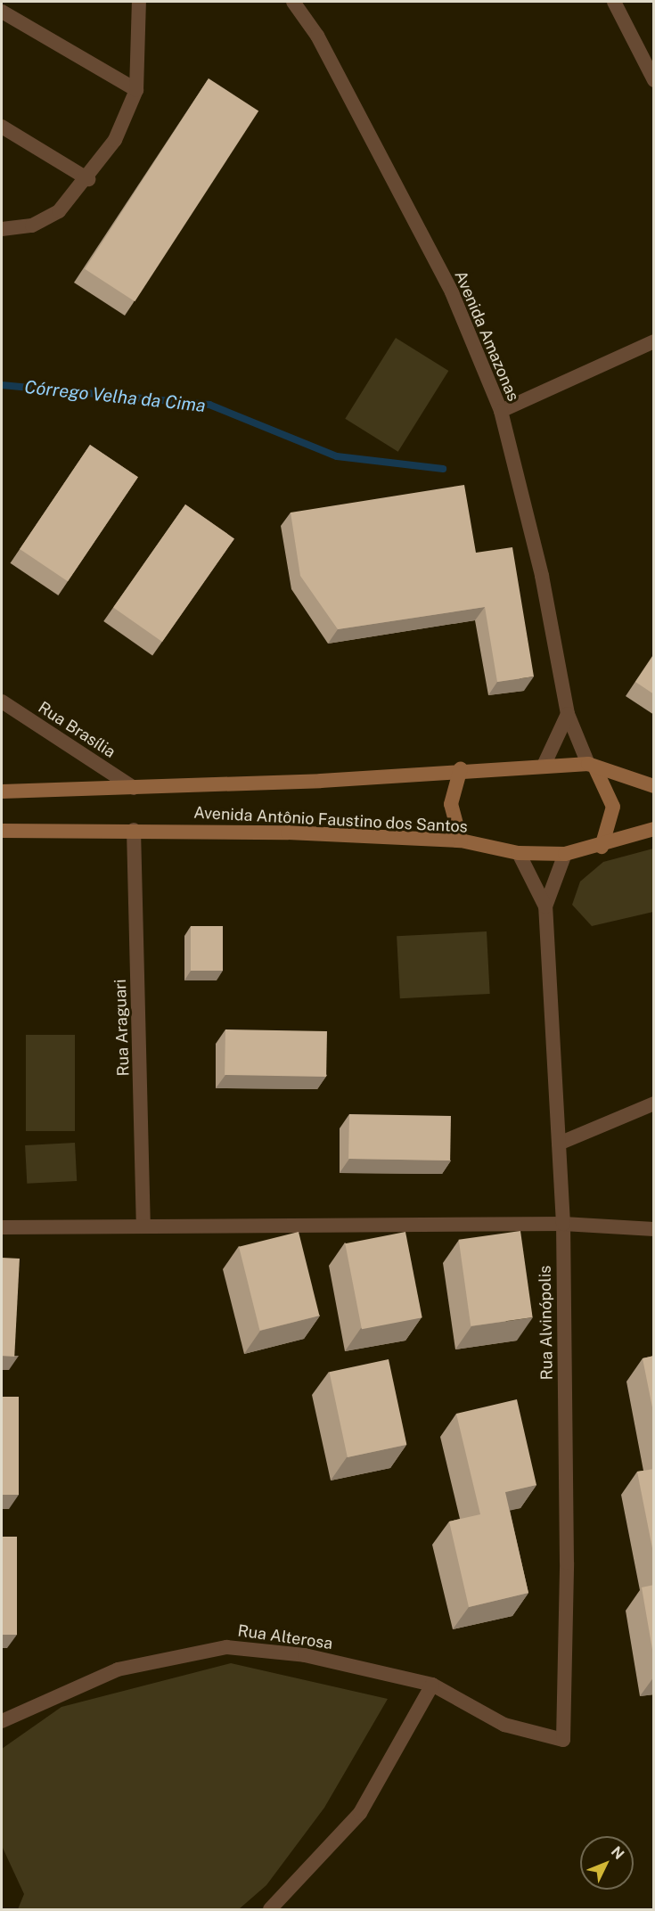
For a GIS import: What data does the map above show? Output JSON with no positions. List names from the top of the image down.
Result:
{
  "streets": {
    "main road": ["Avenida Antônio Faustino dos Santos"],
    "street": [
      "Avenida Amazonas",
      "Rua Brasília",
      "Rua Araguari",
      "Rua Alvinópolis",
      "Rua Alterosa"
    ]
  },
  "crossings": [
    ["Avenida Amazonas", "Avenida Antônio Faustino dos Santos"],
    ["Rua Brasília", "Avenida Antônio Faustino dos Santos"],
    ["Avenida Antônio Faustino dos Santos", "Rua Araguari"],
    ["Avenida Antônio Faustino dos Santos", "Rua Alvinópolis"],
    ["Rua Alvinópolis", "Rua Alterosa"]
  ],
  "water": ["Córrego Velha da Cima"],
  "north": "top right"
}
